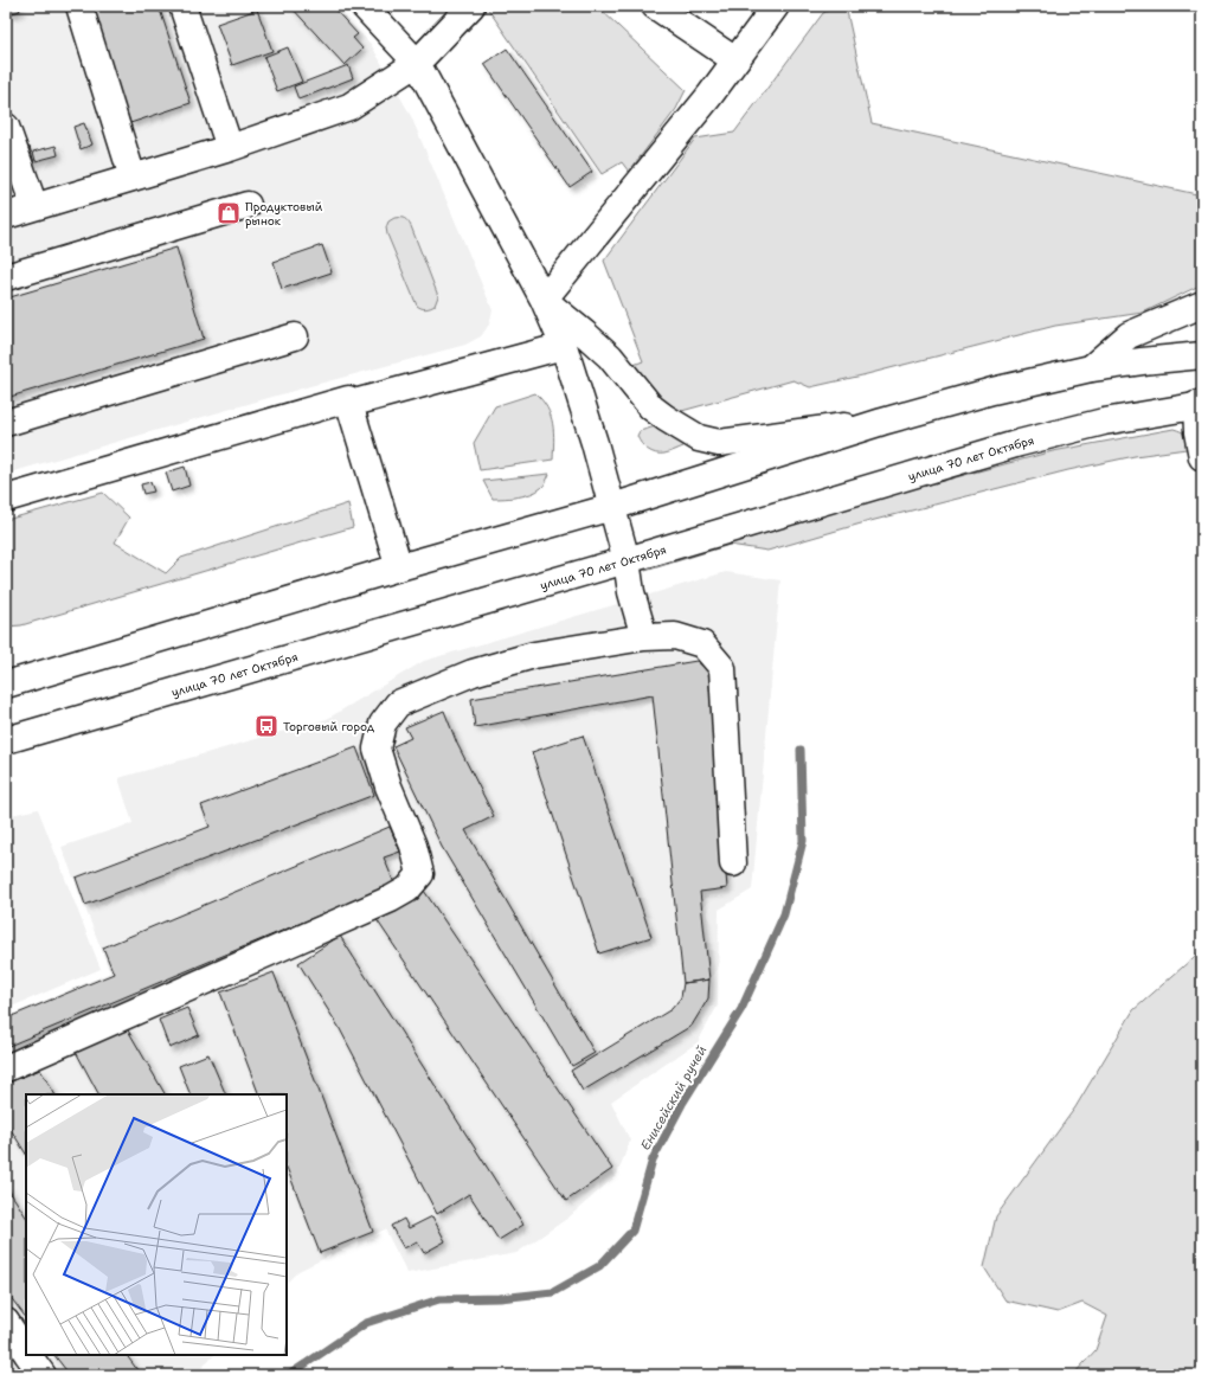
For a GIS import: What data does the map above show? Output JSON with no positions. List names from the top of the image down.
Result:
{
  "streets": {
    "main road": ["улица 70 лет Октября"]
  },
  "water": ["Енисейский ручей"],
  "places": {
    "shop": ["Продуктовый рынок"],
    "bus stop": ["Торговый город"]
  }
}
